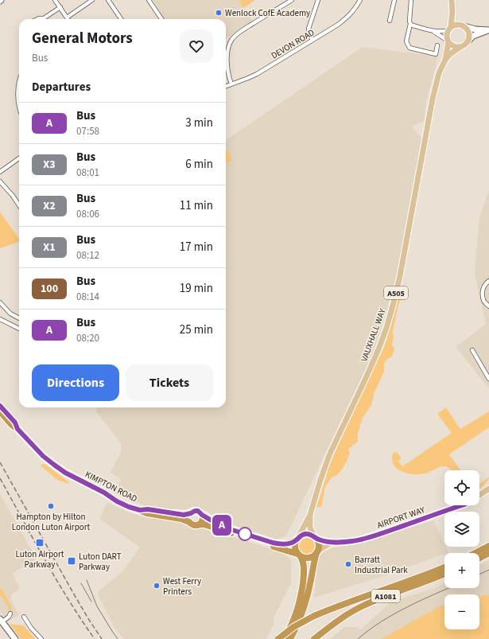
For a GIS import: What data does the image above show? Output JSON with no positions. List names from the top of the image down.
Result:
{
  "streets": {
    "highway": ["KIMPTON ROAD", "A1081"],
    "main road": ["A505", "VAUXHALL WAY", "AIRPORT WAY"],
    "street": ["DEVON ROAD"]
  },
  "crossings": [
    ["VAUXHALL WAY", "AIRPORT WAY"]
  ],
  "places": {
    "other": [
      "Wenlock CofE Academy",
      "Hampton by Hilton London Luton Airport",
      "Barratt Industrial Park",
      "West Ferry Printers"
    ],
    "transit": ["Luton Airport Parkway", "Luton DART Parkway"]
  },
  "lines": ["bus line A"],
  "page": {
    "on_map": "A",
    "heading": [
      ["General Motors", "Bus"],
      "Departures"
    ],
    "list": [
      {
        "mark": "A",
        "name": "Bus",
        "note": "07:58",
        "value": "3 min"
      },
      {
        "mark": "X3",
        "name": "Bus",
        "note": "08:01",
        "value": "6 min"
      },
      {
        "mark": "X2",
        "name": "Bus",
        "note": "08:06",
        "value": "11 min"
      },
      {
        "mark": "X1",
        "name": "Bus",
        "note": "08:12",
        "value": "17 min"
      },
      {
        "mark": "100",
        "name": "Bus",
        "note": "08:14",
        "value": "19 min"
      },
      {
        "mark": "A",
        "name": "Bus",
        "note": "08:20",
        "value": "25 min"
      }
    ],
    "buttons": ["Directions", "Tickets"],
    "map_buttons": ["+", "−"]
  }
}
